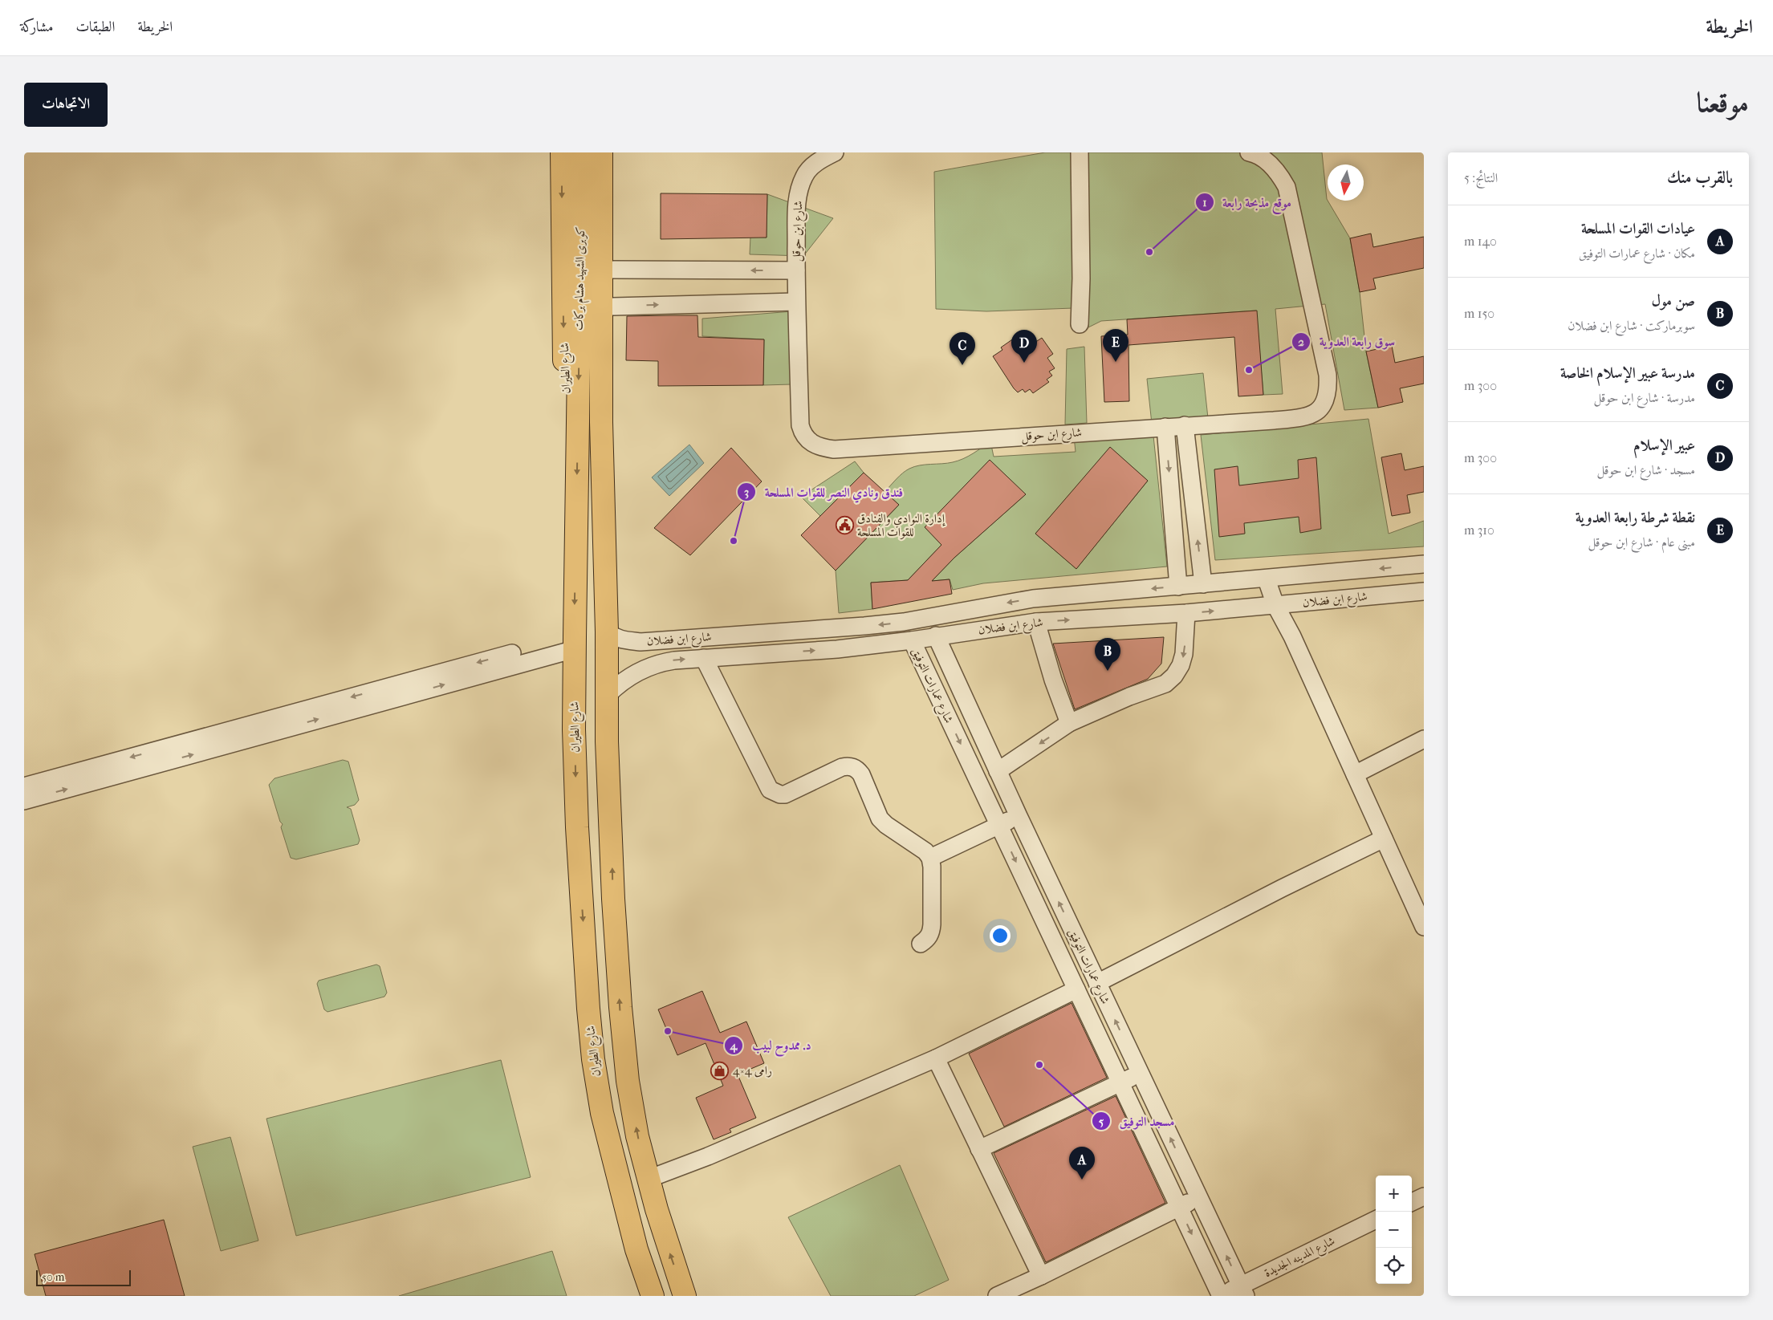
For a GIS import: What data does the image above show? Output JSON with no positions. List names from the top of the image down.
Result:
{
  "streets": {
    "main road": ["كوبرى الشهيد هشام بركات", "شارع الطيران"],
    "street": [
      "شارع ابن حوقل",
      "شارع ابن فضلان",
      "شارع عمارات التوفيق",
      "شارع المدينه الجديدة"
    ]
  },
  "crossings": [
    ["كوبرى الشهيد هشام بركات", "شارع الطيران"],
    ["شارع ابن فضلان", "شارع عمارات التوفيق"],
    ["شارع عمارات التوفيق", "شارع المدينه الجديدة"]
  ],
  "places": {
    "other": [
      "موقع مذبحة رابعة",
      "سوق رابعة العدوية",
      "فندق ونادي النصر للقوات المسلحة",
      "د. ممدوح لبيب",
      "مسجد التوفيق"
    ],
    "public building": ["إدارة النوادي والفنادق للقوات المسلحة"],
    "shop": ["رامى 4×4"]
  },
  "scale_bar": "50 m",
  "north": "bottom",
  "page": {
    "header": "الخريطة",
    "nav": ["الخريطة", "الطبقات", "مشاركة"],
    "title": "موقعنا",
    "buttons": "الاتجاهات",
    "heading": ["بالقرب منك", "النتائج: 5"],
    "list": [
      {
        "mark": "A",
        "name": "عيادات القوات المسلحة",
        "note": "مكان · شارع عمارات التوفيق",
        "value": "140 m"
      },
      {
        "mark": "B",
        "name": "صن مول",
        "note": "سوبرماركت · شارع ابن فضلان",
        "value": "150 m"
      },
      {
        "mark": "C",
        "name": "مدرسة عبير الإسلام الخاصة",
        "note": "مدرسة · شارع ابن حوقل",
        "value": "300 m"
      },
      {
        "mark": "D",
        "name": "عبير الإسلام",
        "note": "مسجد · شارع ابن حوقل",
        "value": "300 m"
      },
      {
        "mark": "E",
        "name": "نقطة شرطة رابعة العدوية",
        "note": "مبنى عام · شارع ابن حوقل",
        "value": "310 m"
      }
    ],
    "pins": [
      "E",
      "D",
      "C",
      "B",
      "A"
    ],
    "map_buttons": ["+", "−"],
    "scale": "50 m"
  }
}
